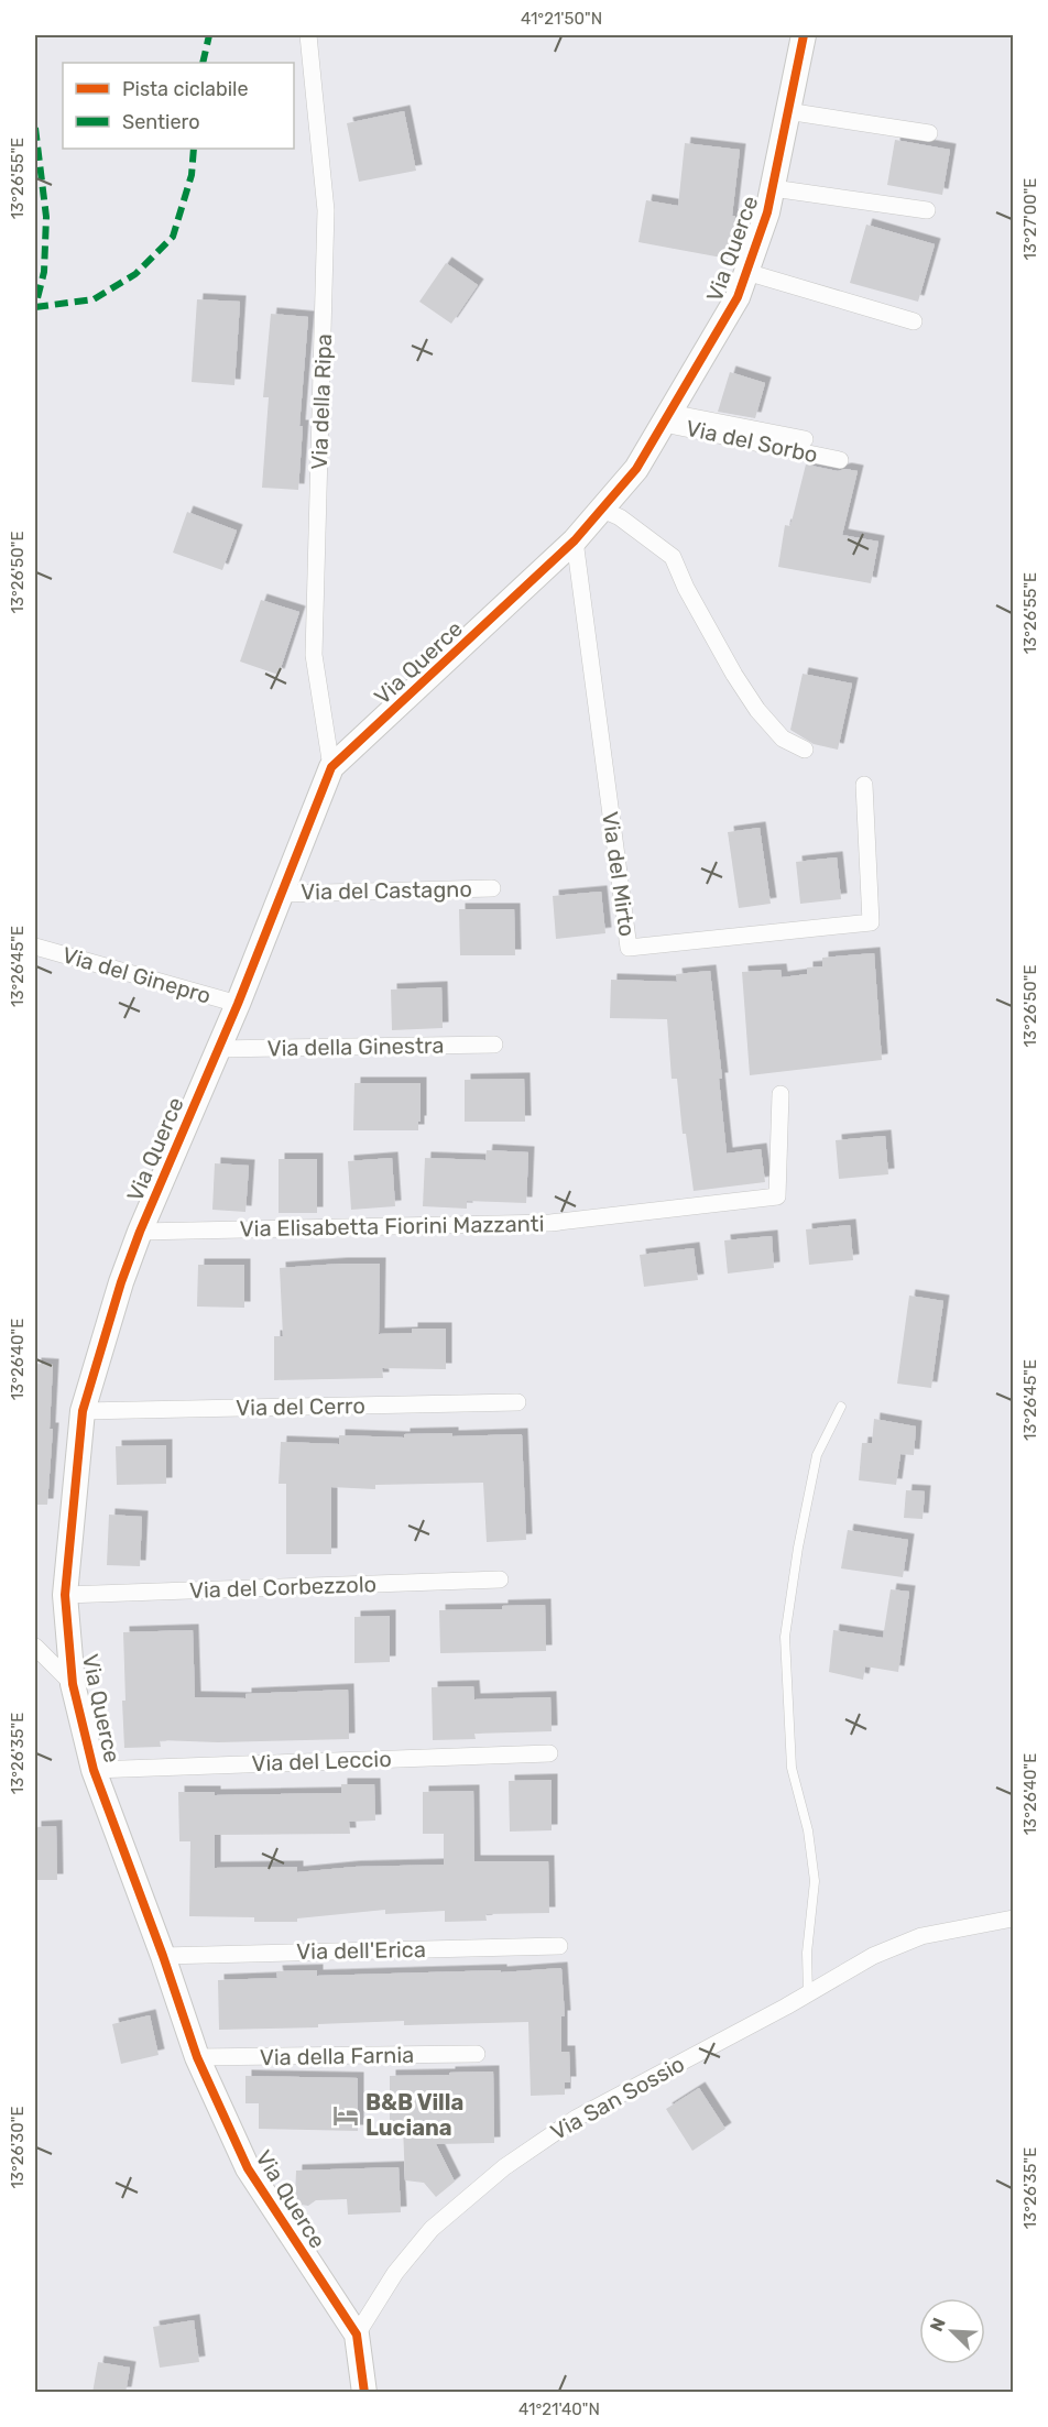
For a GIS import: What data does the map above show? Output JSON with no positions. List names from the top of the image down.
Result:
{
  "streets": {
    "street": [
      "Via Querce",
      "Via della Ripa",
      "Via del Sorbo",
      "Via del Mirto",
      "Via del Castagno",
      "Via del Ginepro",
      "Via della Ginestra",
      "Via Elisabetta Fiorini Mazzanti",
      "Via del Cerro",
      "Via del Corbezzolo",
      "Via del Leccio",
      "Via dell'Erica",
      "Via della Farnia",
      "Via San Sossio"
    ]
  },
  "crossings": [
    ["Via Querce", "Via della Ripa"],
    ["Via Querce", "Via del Sorbo"],
    ["Via Querce", "Via del Mirto"],
    ["Via Querce", "Via del Castagno"],
    ["Via Querce", "Via del Ginepro"],
    ["Via Querce", "Via della Ginestra"],
    ["Via Querce", "Via Elisabetta Fiorini Mazzanti"],
    ["Via Querce", "Via del Cerro"],
    ["Via Querce", "Via del Corbezzolo"],
    ["Via Querce", "Via del Leccio"],
    ["Via Querce", "Via dell'Erica"],
    ["Via Querce", "Via della Farnia"],
    ["Via Querce", "Via San Sossio"]
  ],
  "places": {
    "hotel": ["B&B Villa Luciana"]
  },
  "legend": ["Pista ciclabile", "Sentiero"],
  "north": "top left",
  "coordinates": [
    "41°21'50\"N",
    "13°26'55\"E",
    "13°27'00\"E",
    "13°26'50\"E",
    "13°26'45\"E",
    "13°26'40\"E",
    "13°26'35\"E",
    "13°26'30\"E",
    "41°21'40\"N"
  ]
}
